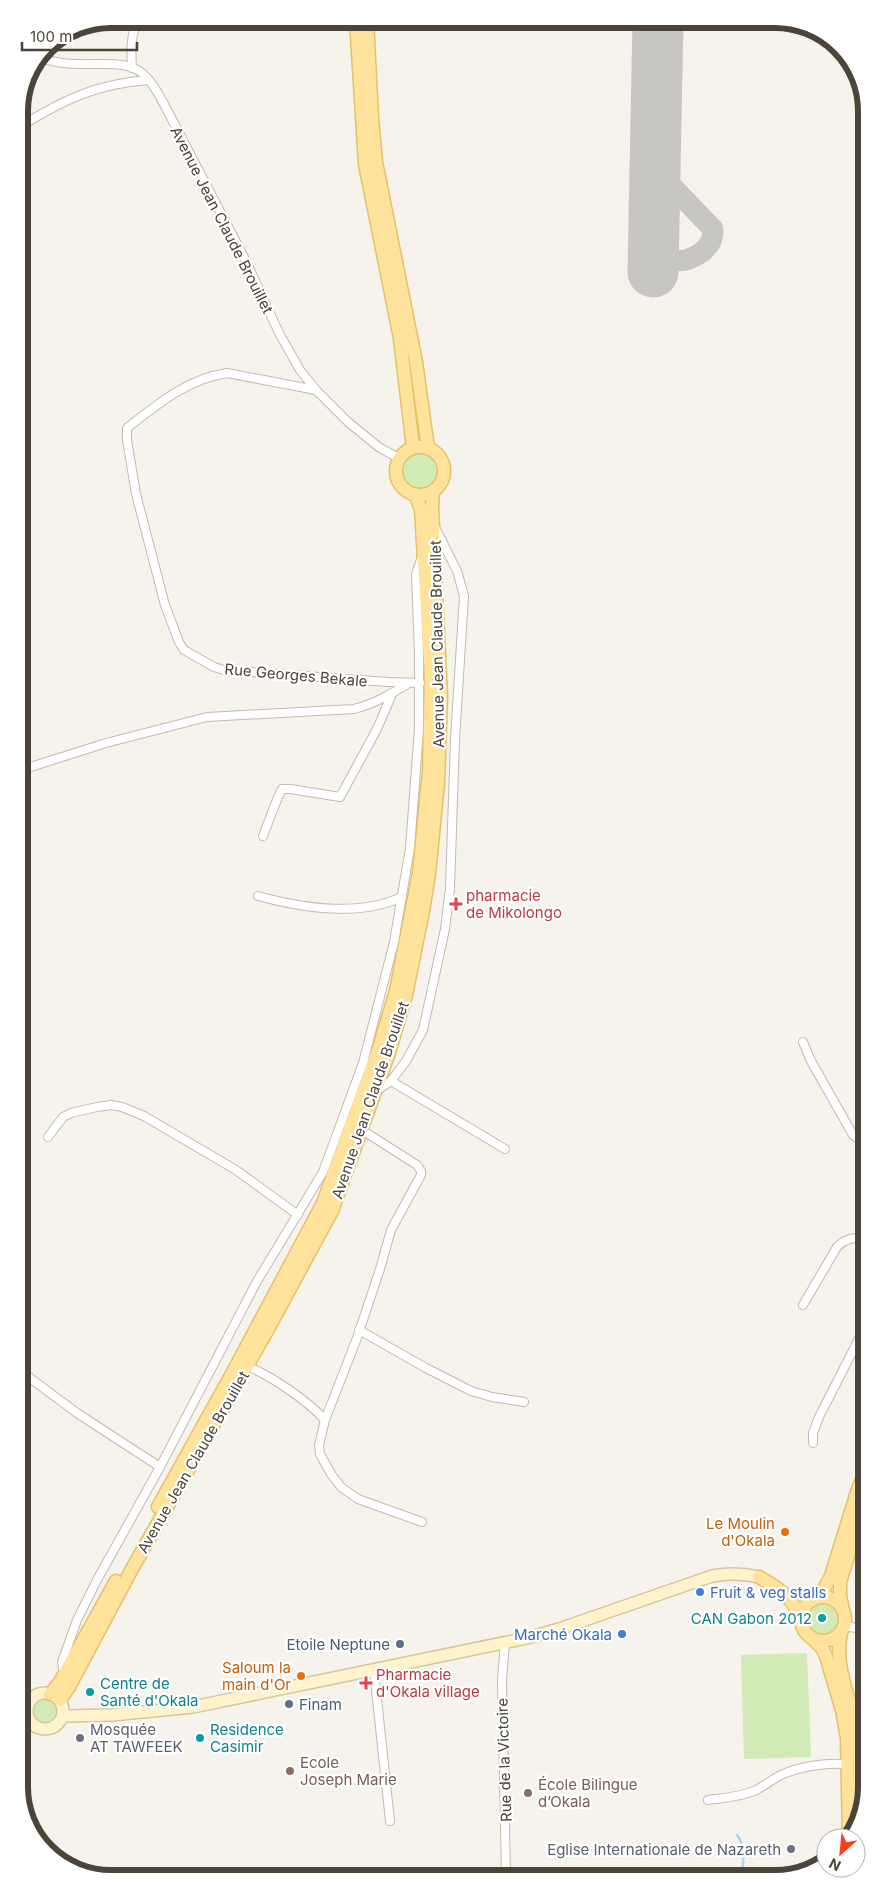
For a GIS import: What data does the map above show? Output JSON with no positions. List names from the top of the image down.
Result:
{
  "streets": {
    "main road": ["Avenue Jean Claude Brouillet"],
    "street": ["Rue Georges Bekale", "Rue de la Victoire"]
  },
  "crossings": [
    ["Avenue Jean Claude Brouillet", "Rue Georges Bekale"]
  ],
  "places": {
    "health": ["pharmacie de Mikolongo", "Pharmacie d'Okala village"],
    "other": [
      "Le Moulin d'Okala",
      "Fruit & veg stalls",
      "CAN Gabon 2012",
      "Marché Okala",
      "Etoile Neptune",
      "Saloum la main d'Or",
      "Centre de Santé d'Okala",
      "Finam",
      "Mosquée AT TAWFEEK",
      "Residence Casimir",
      "Ecole Joseph Marie",
      "École Bilingue d’Okala",
      "Eglise Internationale de Nazareth"
    ]
  },
  "scale_bar": "100 m",
  "north": "bottom left"
}
